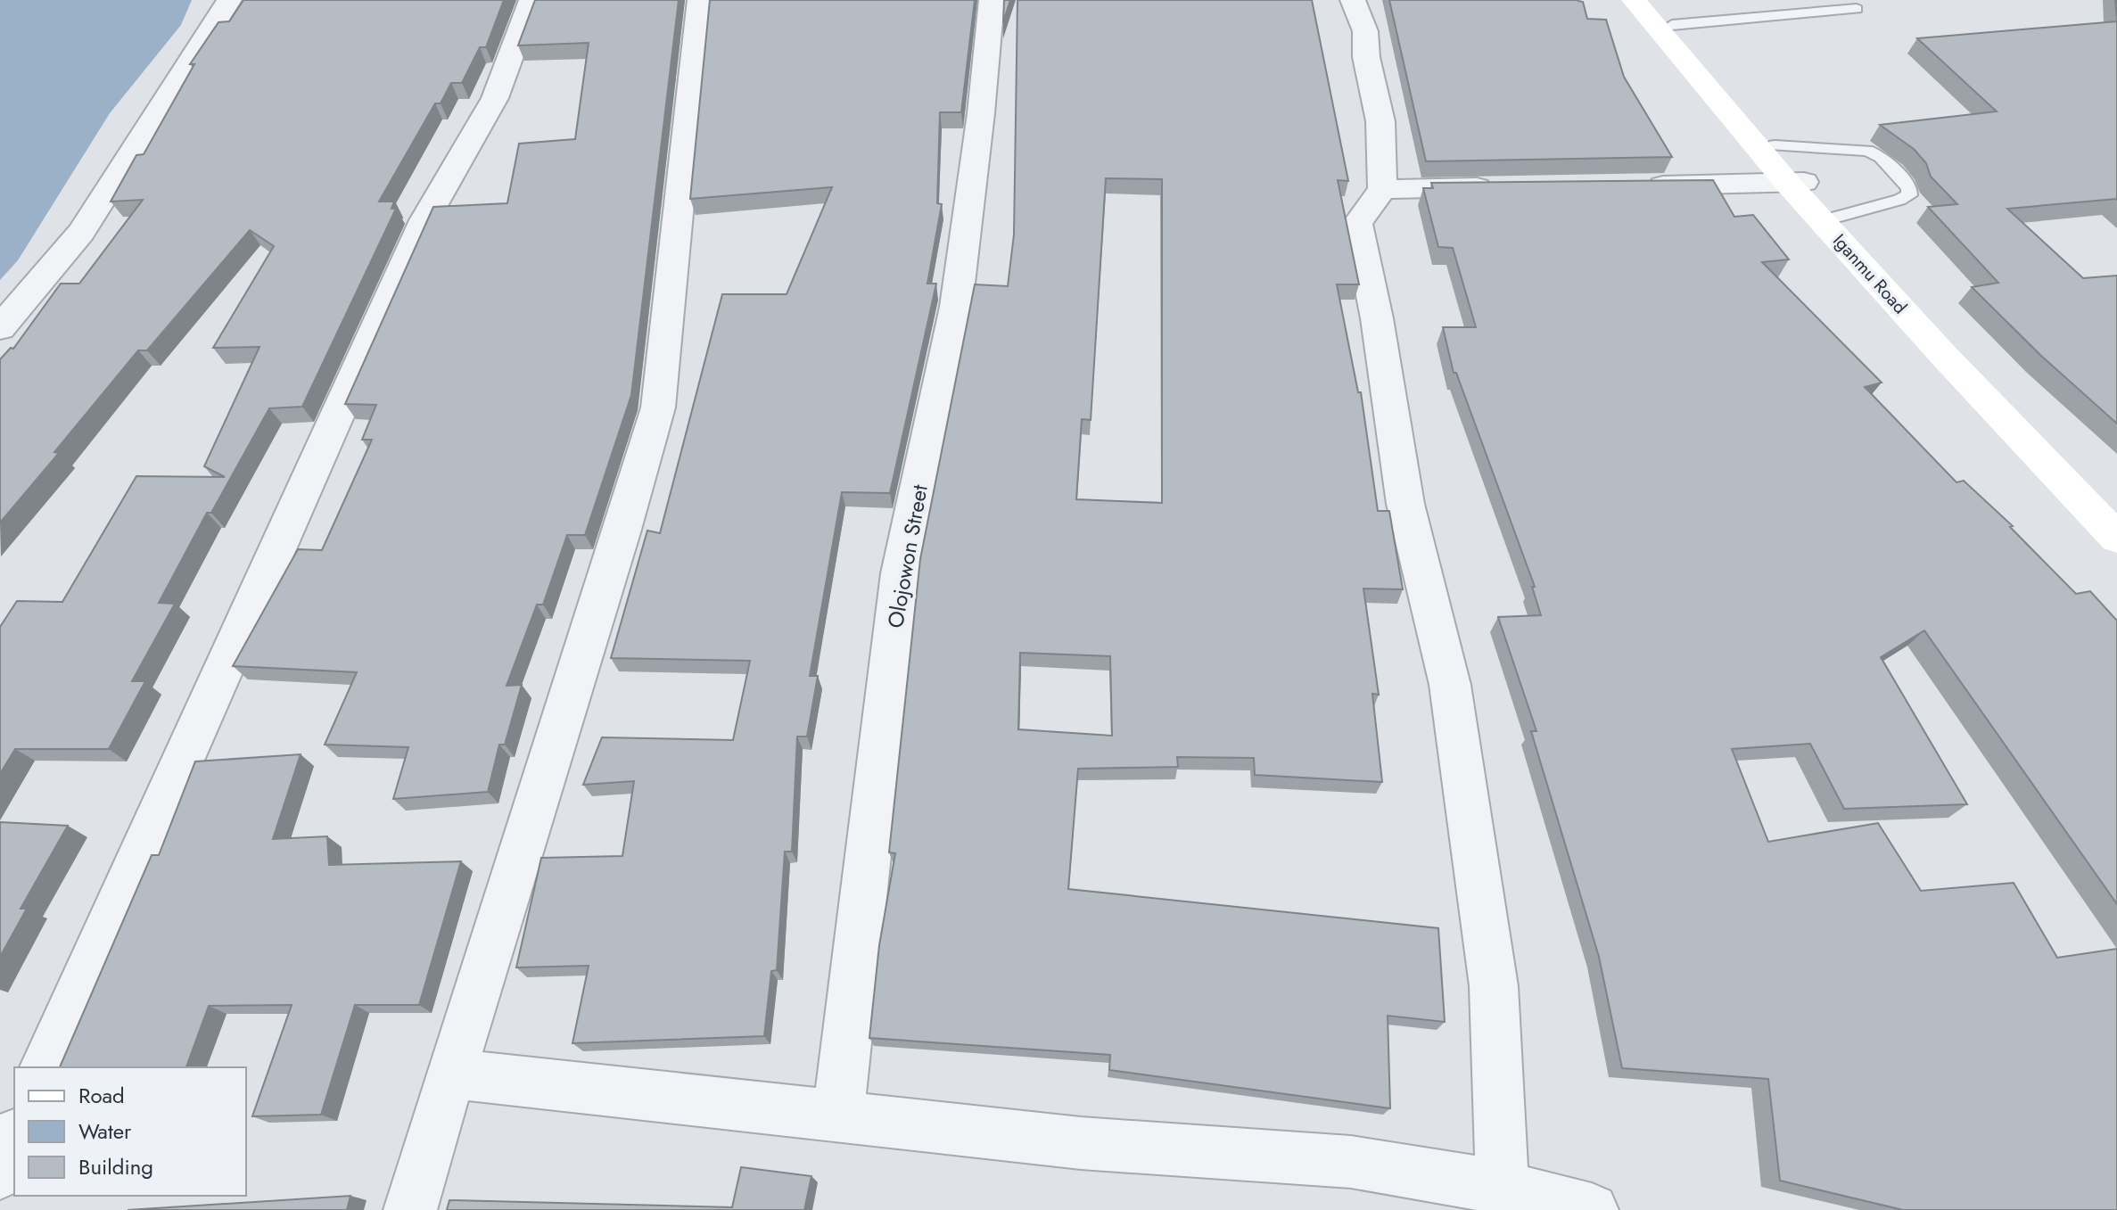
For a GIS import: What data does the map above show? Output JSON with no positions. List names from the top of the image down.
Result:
{
  "streets": {
    "main road": ["Iganmu Road"],
    "street": ["Olojowon Street"]
  },
  "legend": ["Road", "Water", "Building"]
}
